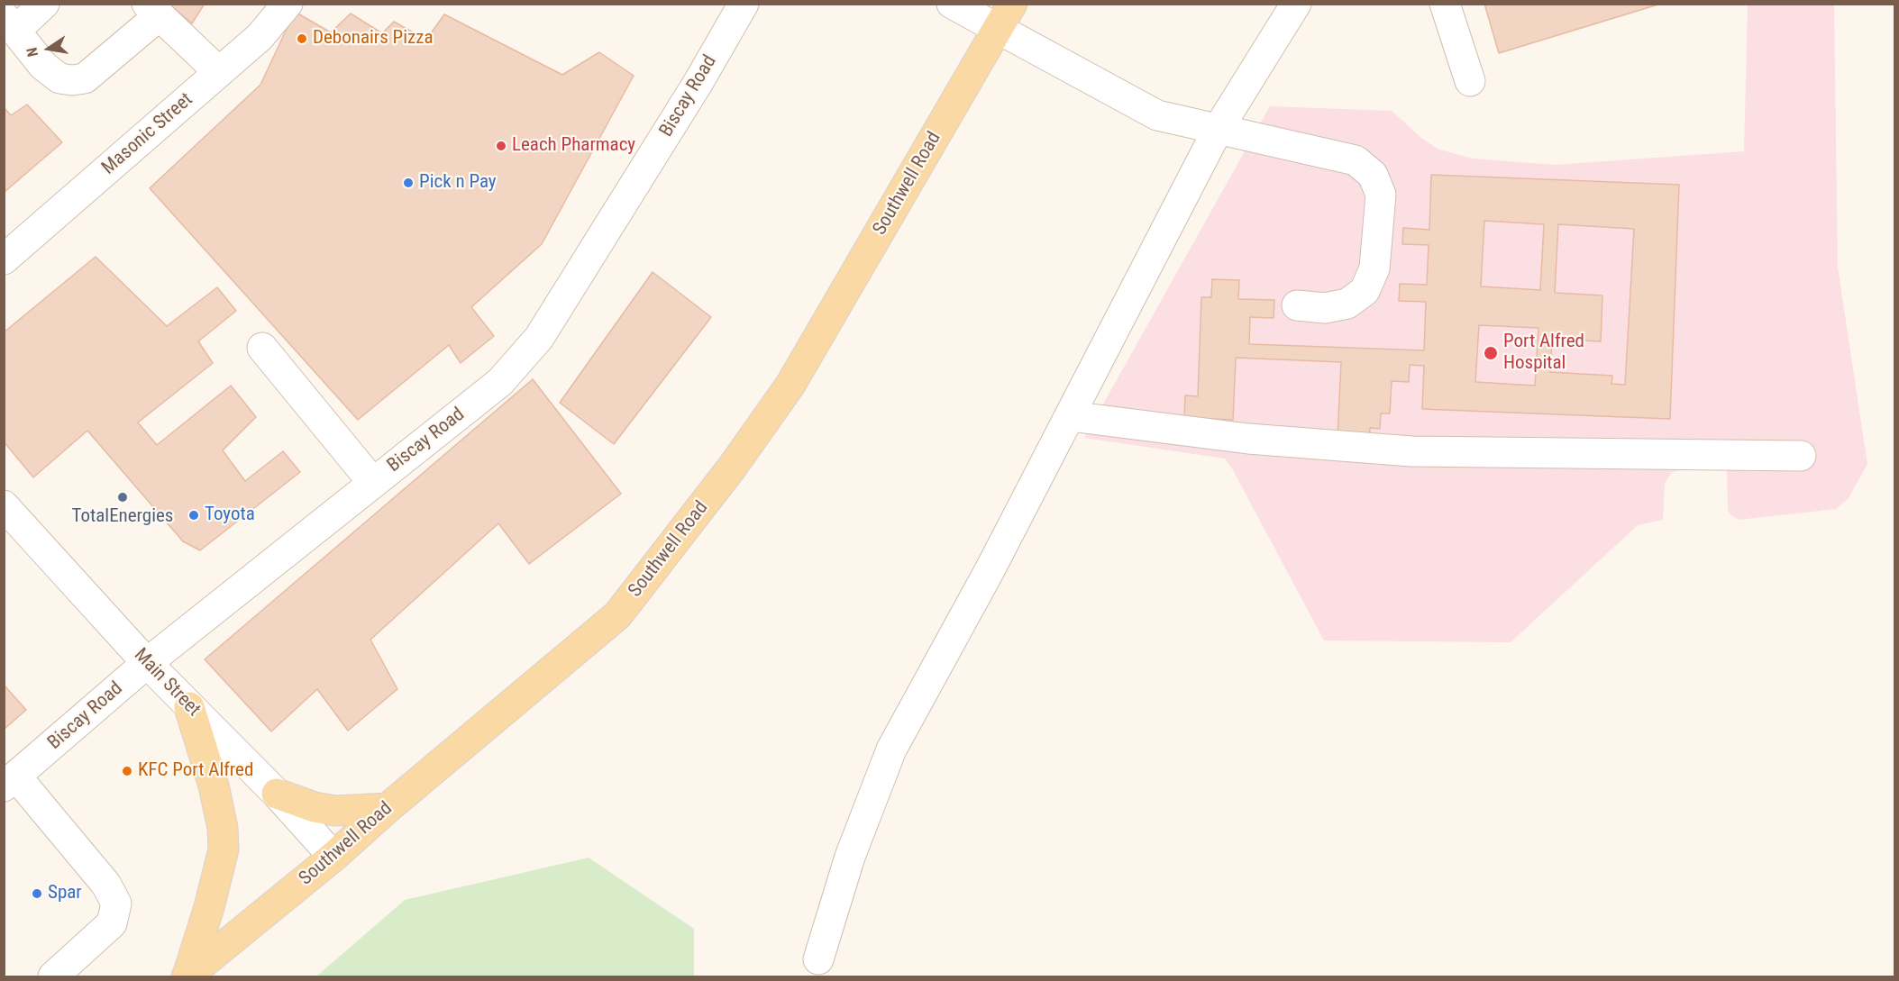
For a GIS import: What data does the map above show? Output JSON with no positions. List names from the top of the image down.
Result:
{
  "streets": {
    "main road": ["Southwell Road"],
    "street": ["Biscay Road", "Masonic Street", "Main Street"]
  },
  "crossings": [
    ["Biscay Road", "Main Street"],
    ["Southwell Road", "Main Street"]
  ],
  "places": [
    "Debonairs Pizza",
    "Leach Pharmacy",
    "Pick n Pay",
    "Port Alfred Hospital",
    "TotalEnergies",
    "Toyota",
    "KFC Port Alfred",
    "Spar"
  ],
  "north": "left"
}
